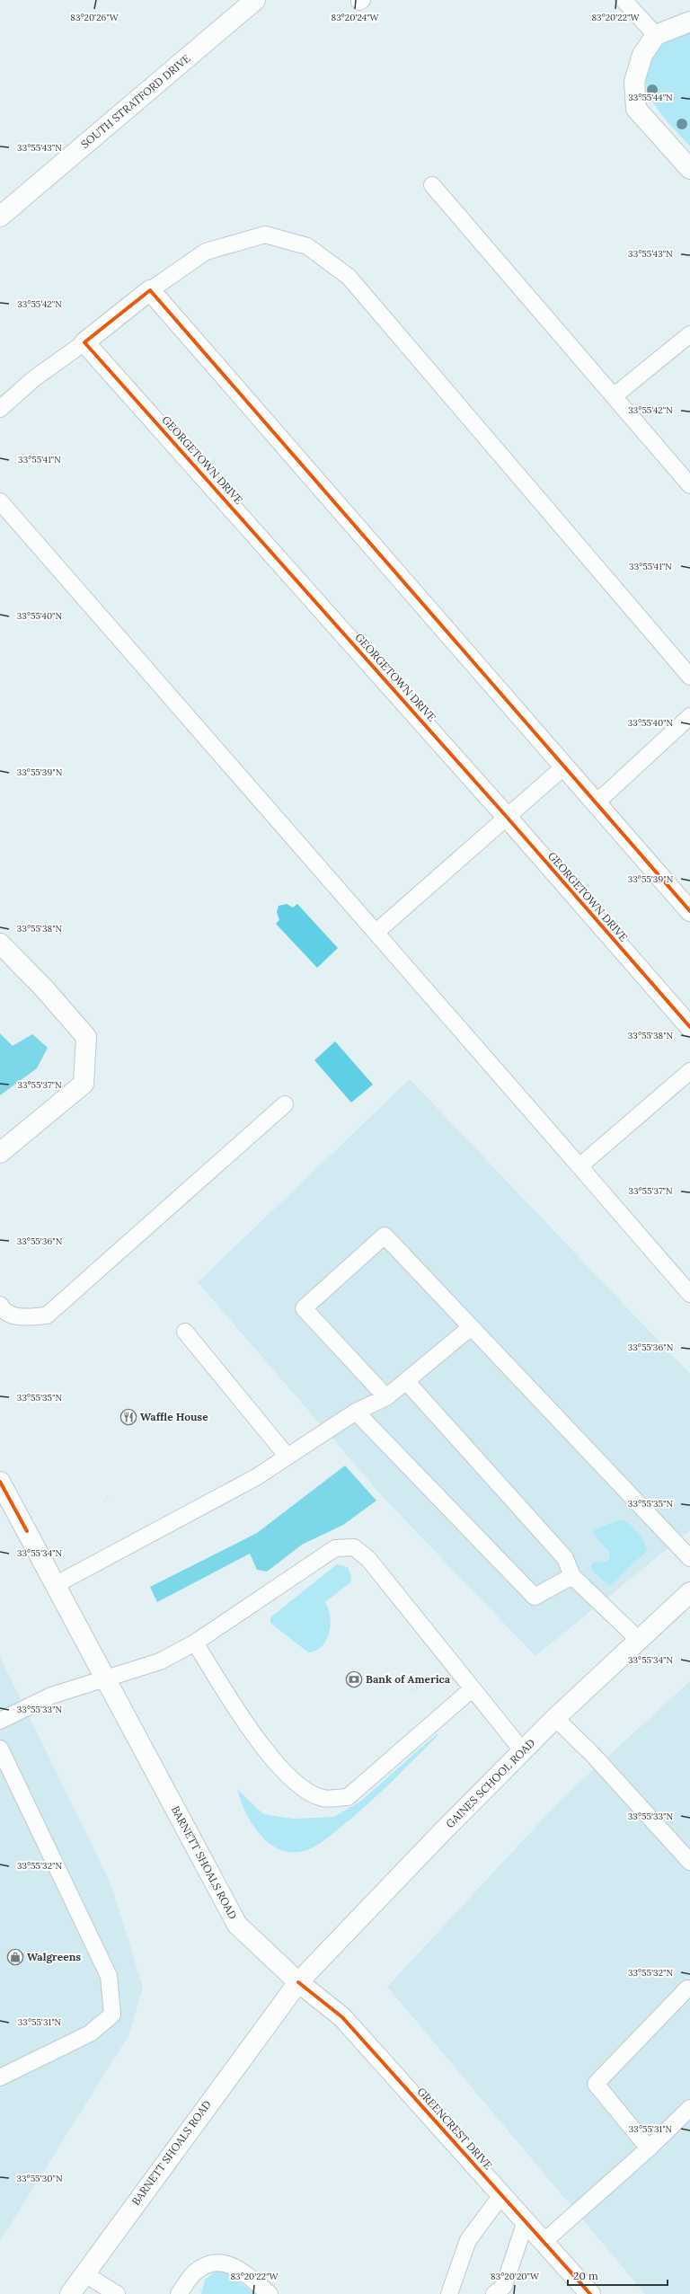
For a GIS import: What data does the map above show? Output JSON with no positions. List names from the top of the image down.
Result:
{
  "streets": {
    "street": [
      "SOUTH STRATFORD DRIVE",
      "GEORGETOWN DRIVE",
      "GAINES SCHOOL ROAD",
      "BARNETT SHOALS ROAD",
      "GREENCREST DRIVE"
    ]
  },
  "crossings": [
    ["GAINES SCHOOL ROAD", "BARNETT SHOALS ROAD"],
    ["GAINES SCHOOL ROAD", "GREENCREST DRIVE"],
    ["BARNETT SHOALS ROAD", "GREENCREST DRIVE"]
  ],
  "places": {
    "restaurant": ["Waffle House"],
    "bank": ["Bank of America"],
    "shop": ["Walgreens"]
  },
  "scale_bar": "20 m",
  "coordinates": [
    "83°20'26\"W",
    "83°20'24\"W",
    "83°20'22\"W",
    "33°55'44\"N",
    "33°55'43\"N",
    "33°55'42\"N",
    "33°55'41\"N",
    "33°55'40\"N",
    "33°55'39\"N",
    "33°55'38\"N",
    "33°55'37\"N",
    "33°55'36\"N",
    "33°55'35\"N",
    "33°55'34\"N",
    "33°55'33\"N",
    "33°55'32\"N",
    "33°55'31\"N",
    "33°55'30\"N",
    "83°20'20\"W"
  ]
}
